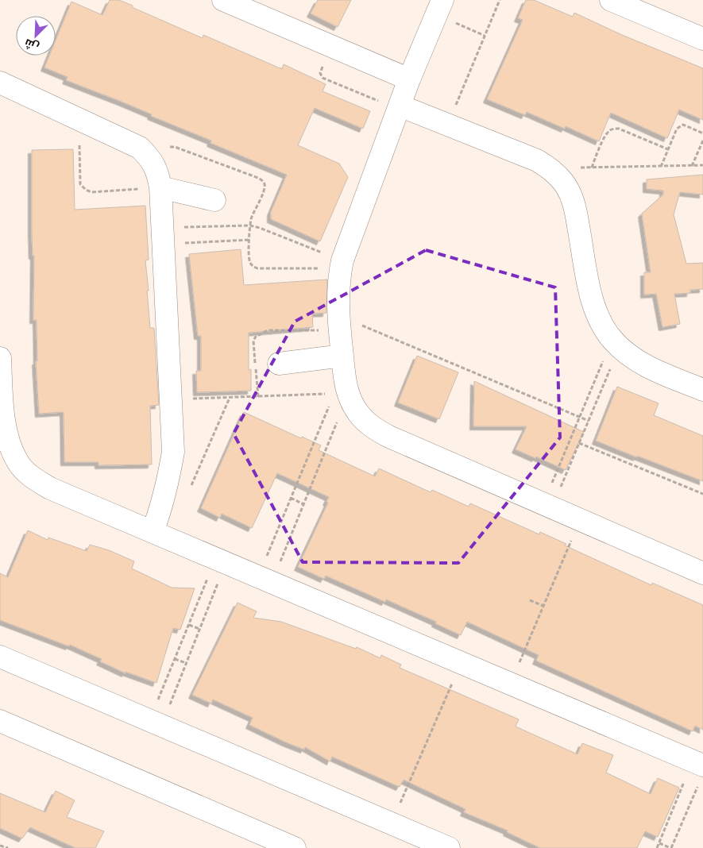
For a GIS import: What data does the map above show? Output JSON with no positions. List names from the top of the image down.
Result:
{
  "north": "bottom left"
}
